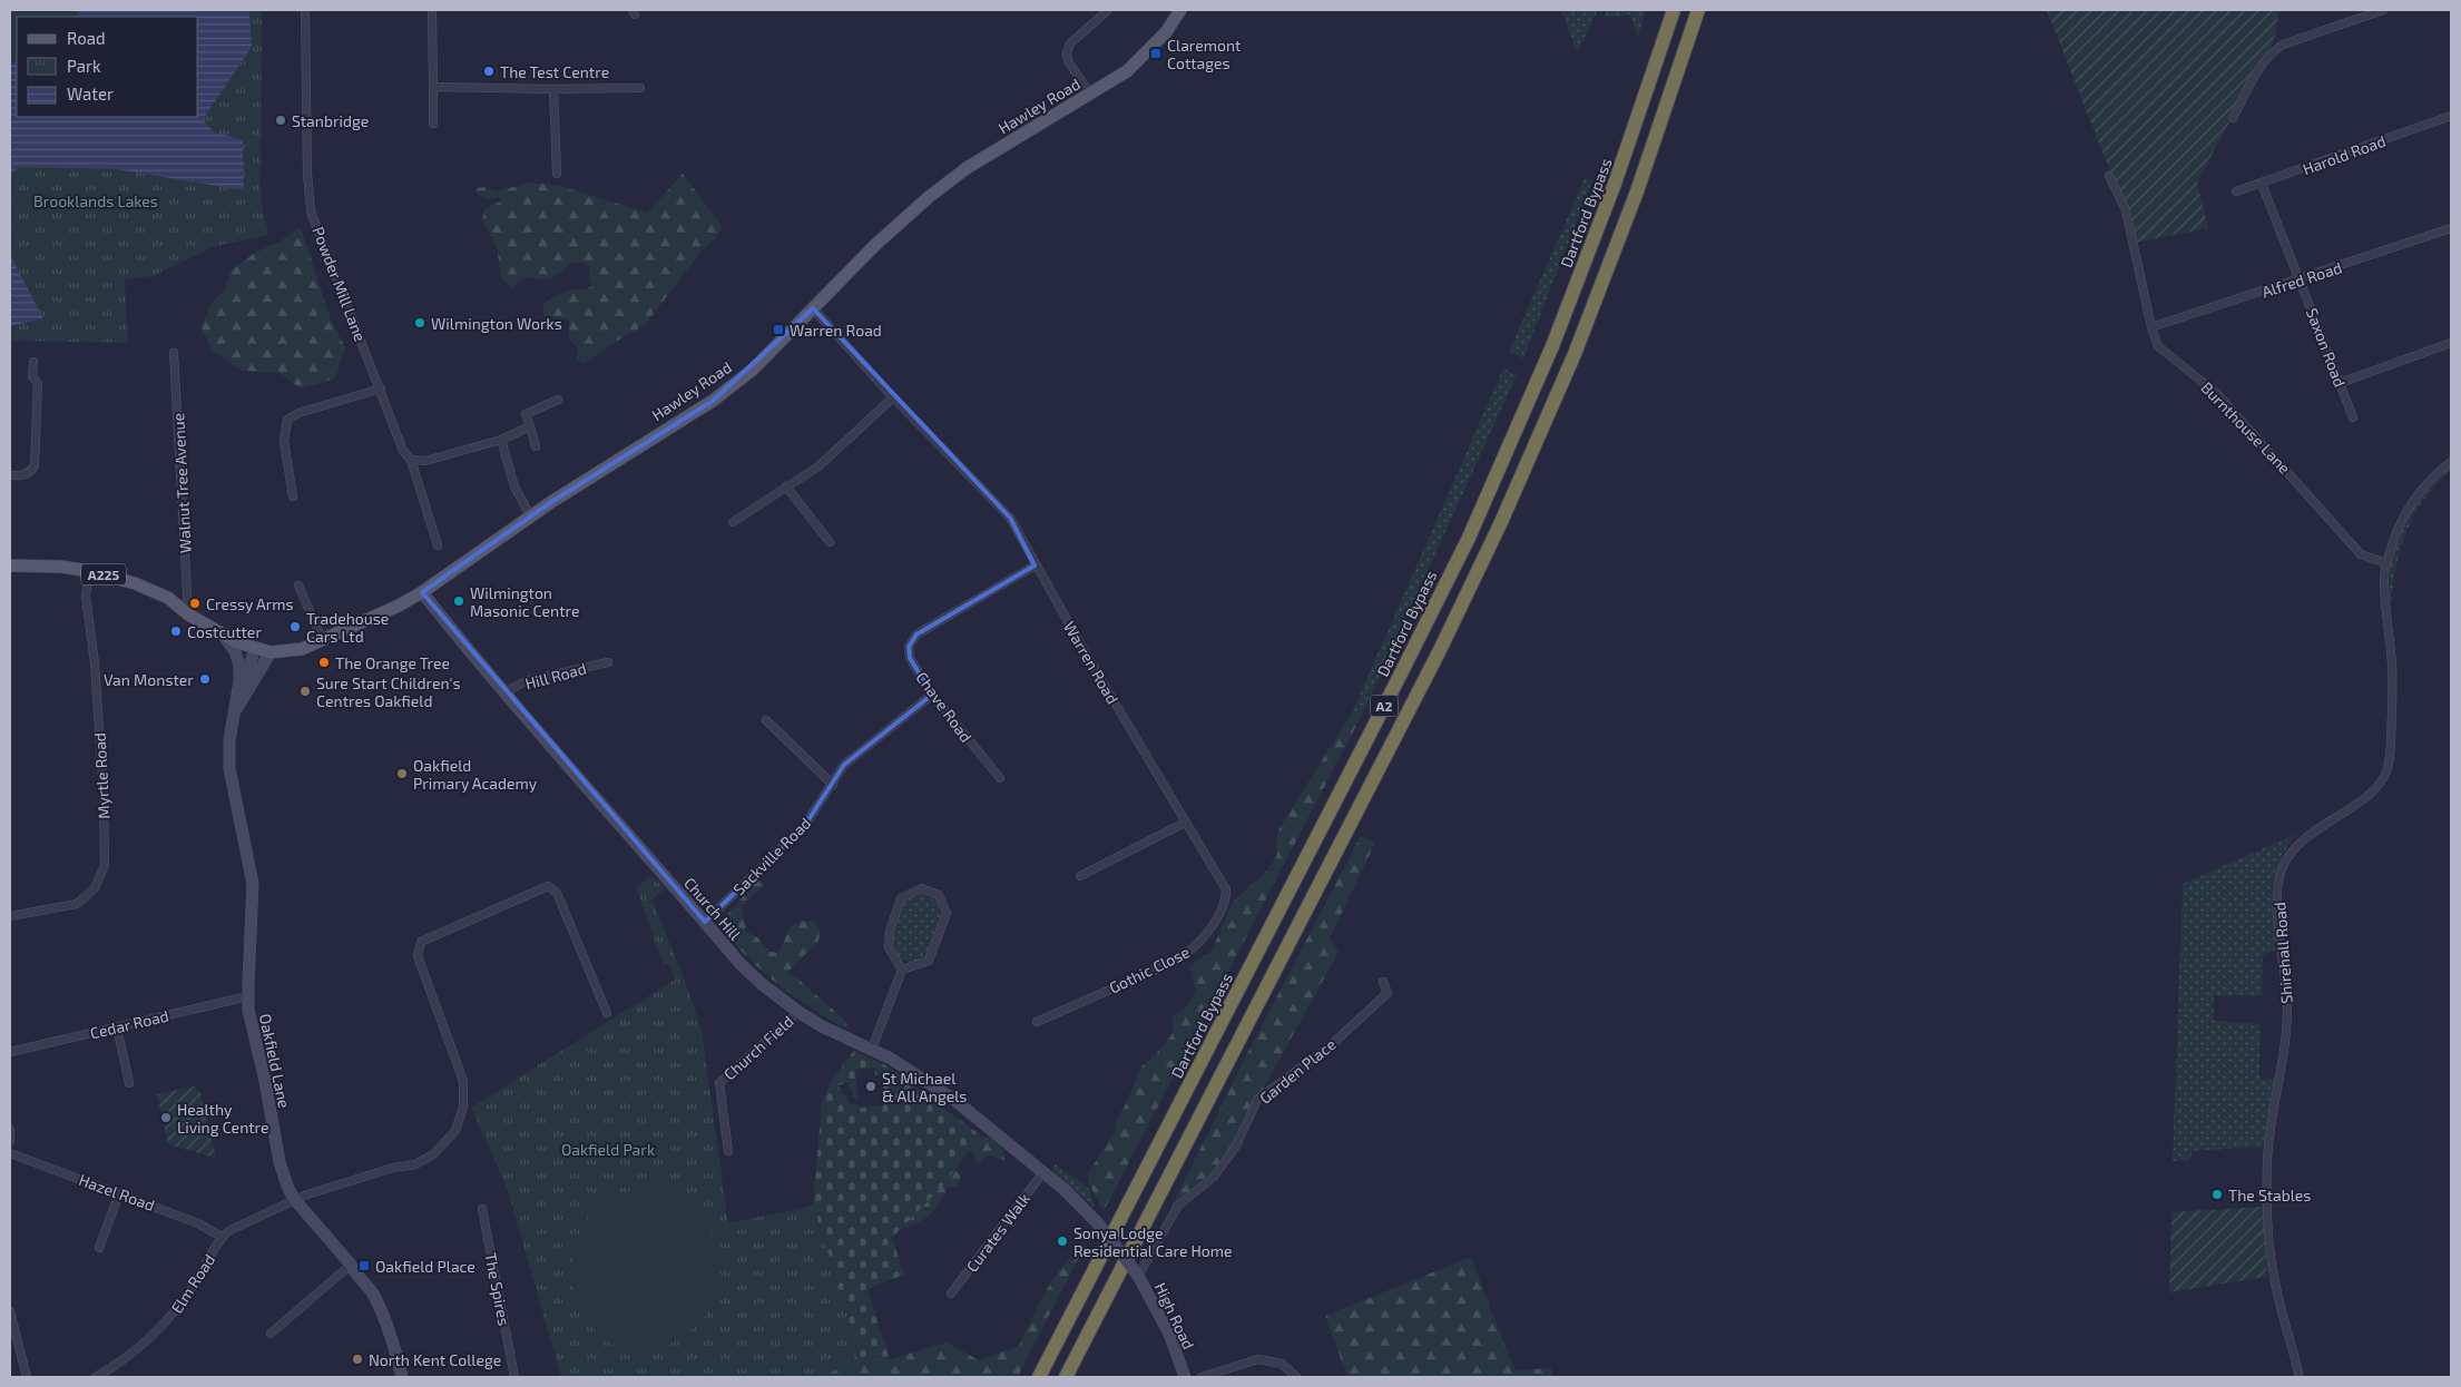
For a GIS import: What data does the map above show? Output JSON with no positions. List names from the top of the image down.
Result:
{
  "streets": {
    "highway": ["Dartford Bypass", "A2"],
    "main road": [
      "Hawley Road",
      "A225",
      "Church Hill",
      "Oakfield Lane",
      "High Road"
    ],
    "street": [
      "Harold Road",
      "Alfred Road",
      "Powder Mill Lane",
      "Saxon Road",
      "Burnthouse Lane",
      "Walnut Tree Avenue",
      "Warren Road",
      "Hill Road",
      "Chave Road",
      "Myrtle Road",
      "Sackville Road",
      "Shirehall Road",
      "Gothic Close",
      "Cedar Road",
      "Church Field",
      "Garden Place",
      "Hazel Road",
      "Curates Walk",
      "Elm Road",
      "The Spires"
    ]
  },
  "crossings": [
    ["Hawley Road", "Walnut Tree Avenue"],
    ["Hawley Road", "A225"],
    ["Hawley Road", "Warren Road"],
    ["Hawley Road", "Church Hill"],
    ["Hawley Road", "Oakfield Lane"],
    ["Harold Road", "Saxon Road"],
    ["Alfred Road", "Saxon Road"],
    ["Alfred Road", "Burnthouse Lane"],
    ["Burnthouse Lane", "Shirehall Road"],
    ["Walnut Tree Avenue", "A225"],
    ["A225", "Myrtle Road"],
    ["Warren Road", "Chave Road"],
    ["Warren Road", "Gothic Close"],
    ["Hill Road", "Church Hill"],
    ["Chave Road", "Sackville Road"],
    ["Sackville Road", "Church Hill"],
    ["Church Hill", "Church Field"],
    ["Church Hill", "Curates Walk"],
    ["Church Hill", "High Road"],
    ["Cedar Road", "Oakfield Lane"],
    ["Oakfield Lane", "Elm Road"],
    ["Garden Place", "High Road"],
    ["Hazel Road", "Elm Road"],
    ["Curates Walk", "High Road"]
  ],
  "parks": ["Brooklands Lakes", "Oakfield Park"],
  "places": {
    "transit": ["Claremont Cottages", "Warren Road", "Oakfield Place"],
    "other": [
      "The Test Centre",
      "Stanbridge",
      "Wilmington Works",
      "Wilmington Masonic Centre",
      "Cressy Arms",
      "Tradehouse Cars Ltd",
      "Costcutter",
      "The Orange Tree",
      "Van Monster",
      "Sure Start Children's Centres Oakfield",
      "Oakfield Primary Academy",
      "St Michael & All Angels",
      "Healthy Living Centre",
      "The Stables",
      "Sonya Lodge Residential Care Home",
      "North Kent College"
    ]
  },
  "legend": ["Road", "Park", "Water"]
}
